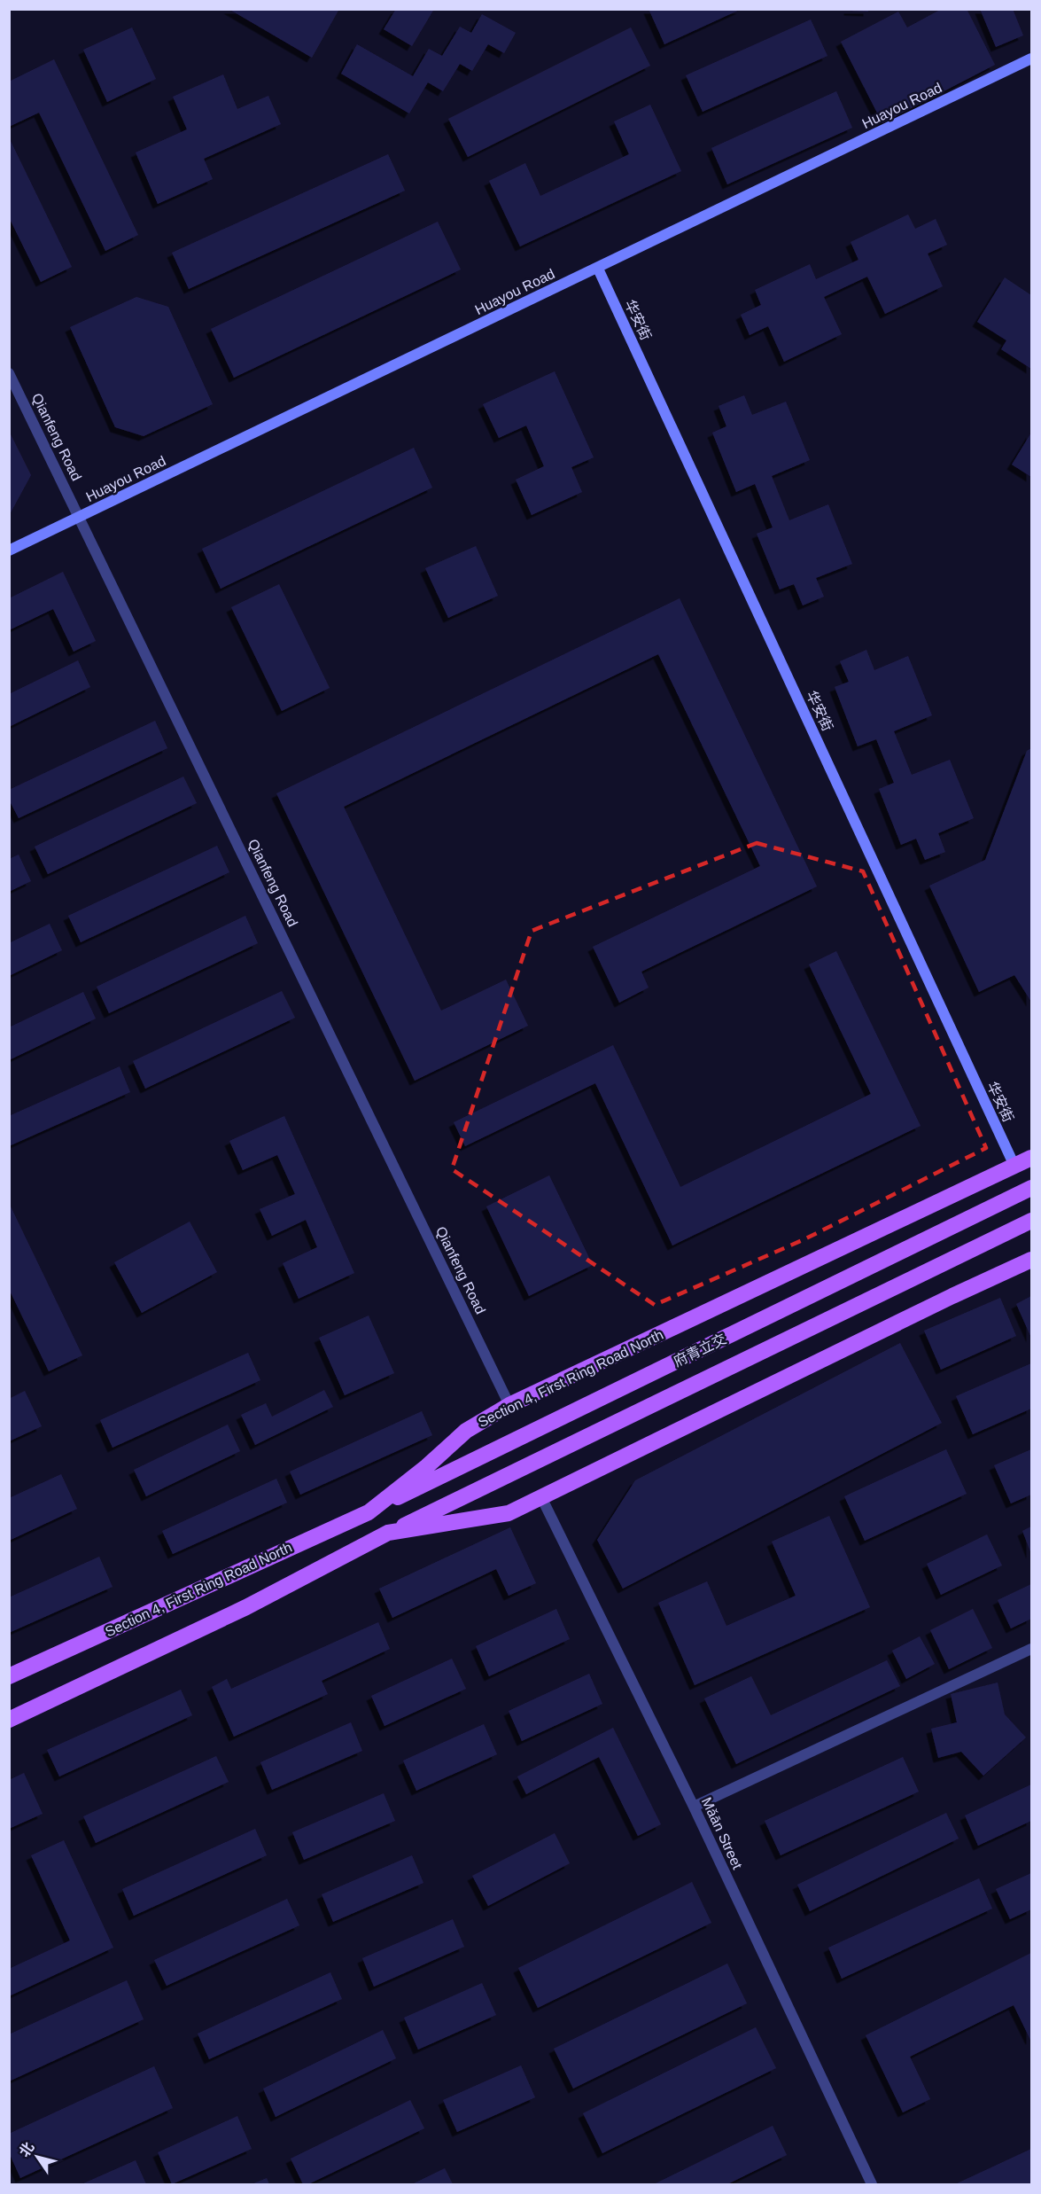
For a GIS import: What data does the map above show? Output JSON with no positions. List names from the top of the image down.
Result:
{
  "streets": {
    "main road": ["府青立交", "Section 4, First Ring Road North"],
    "street": [
      "Huayou Road",
      "华安街",
      "Qianfeng Road",
      "Mǎān Street"
    ]
  },
  "crossings": [
    ["Huayou Road", "华安街"],
    ["Huayou Road", "Qianfeng Road"],
    ["华安街", "Section 4, First Ring Road North"],
    ["Qianfeng Road", "Section 4, First Ring Road North"],
    ["府青立交", "Section 4, First Ring Road North"]
  ],
  "north": "top left"
}
